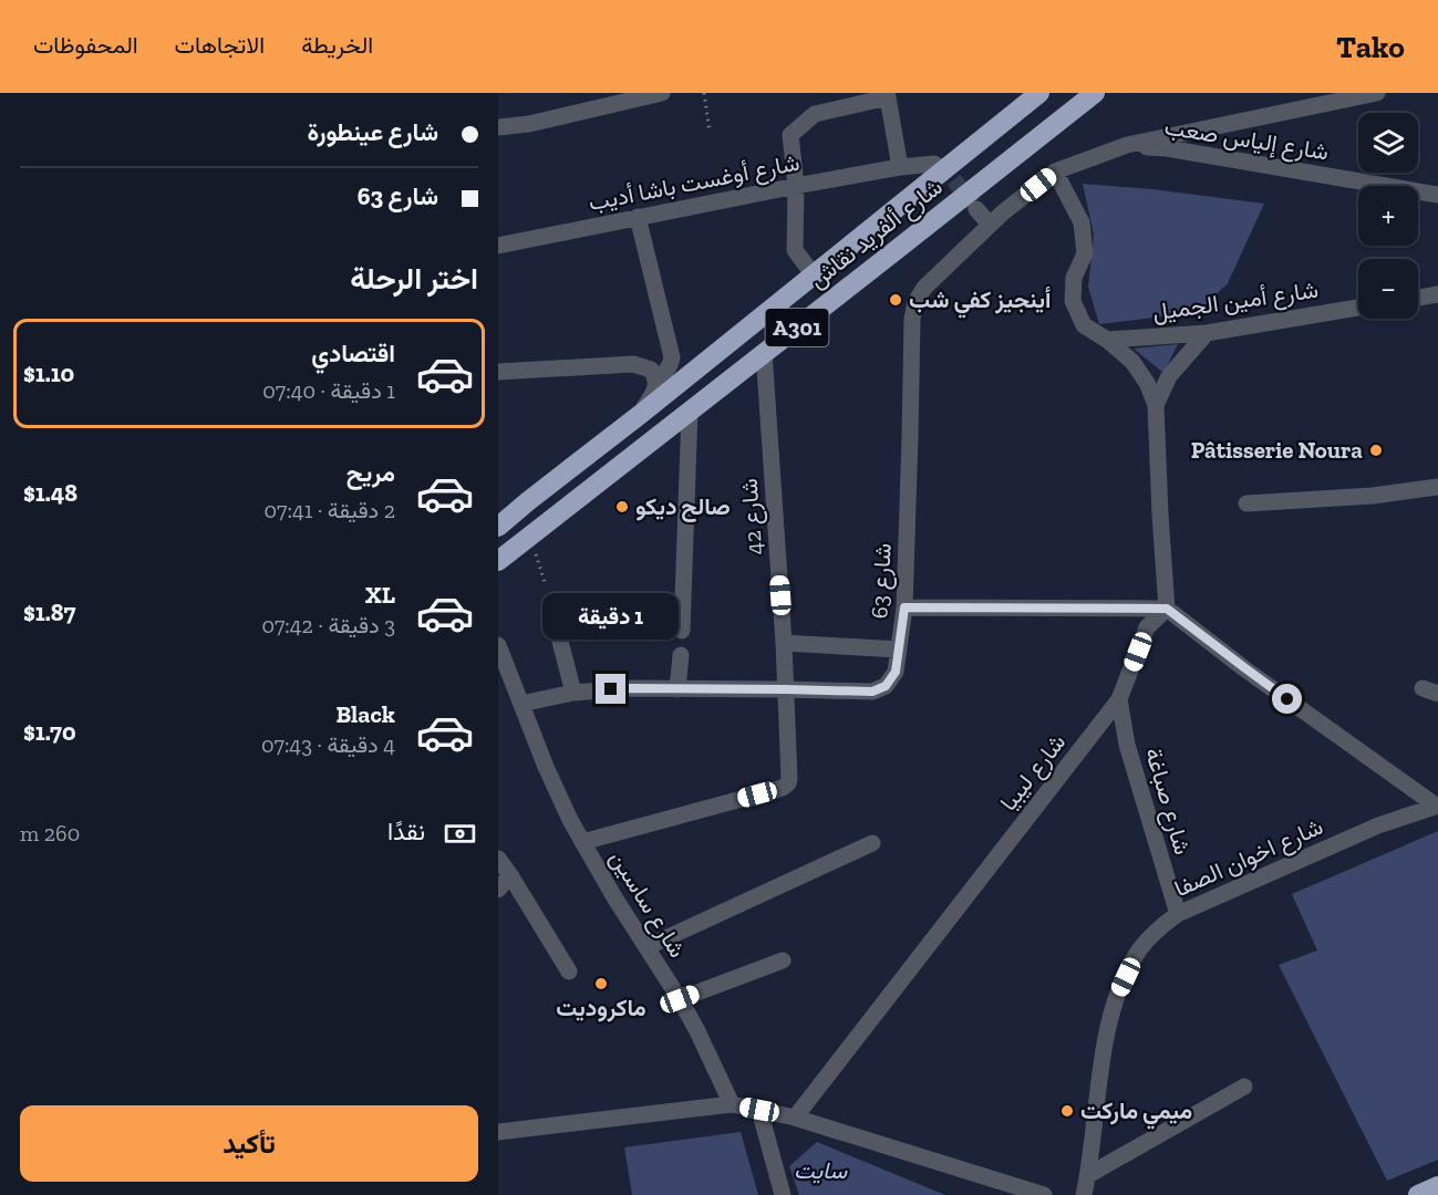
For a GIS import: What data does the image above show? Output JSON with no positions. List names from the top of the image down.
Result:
{
  "streets": {
    "highway": ["شارع ألفريد نقاش", "A301"],
    "street": [
      "شارع إلياس صعب",
      "شارع أوغست باشا أديب",
      "شارع أمين الجميل",
      "شارع 42",
      "شارع 63",
      "شارع ليبيا",
      "شارع صباغة",
      "شارع اخوان الصفا",
      "شارع ساسين"
    ]
  },
  "crossings": [
    ["شارع إلياس صعب", "شارع 63"],
    ["شارع ألفريد نقاش", "شارع 42"],
    ["شارع 42", "شارع 63"],
    ["شارع 42", "شارع ساسين"],
    ["شارع 63", "شارع ساسين"],
    ["شارع ليبيا", "شارع صباغة"],
    ["شارع صباغة", "شارع اخوان الصفا"]
  ],
  "parks": ["سايت"],
  "places": [
    "أينجيز كفي شب",
    "Pâtisserie Noura",
    "صالح ديكو",
    "ماكروديت",
    "ميمي ماركت"
  ],
  "page": {
    "header": "Tako",
    "nav": ["الخريطة", "الاتجاهات", "المحفوظات"],
    "banner": ["شارع عينطورة", "شارع 63"],
    "map_buttons": ["+", "−"],
    "heading": "اختر الرحلة",
    "list": [
      {
        "name": "اقتصادي",
        "note": "1 دقيقة · 07:40",
        "value": "$1.10"
      },
      {
        "name": "مريح",
        "note": "2 دقيقة · 07:41",
        "value": "$1.48"
      },
      {
        "name": "XL",
        "note": "3 دقيقة · 07:42",
        "value": "$1.87"
      },
      {
        "name": "Black",
        "note": "4 دقيقة · 07:43",
        "value": "$1.70"
      }
    ],
    "bubble": "1 دقيقة",
    "pay": ["نقدًا", "260 m"],
    "buttons": "تأكيد"
  }
}
